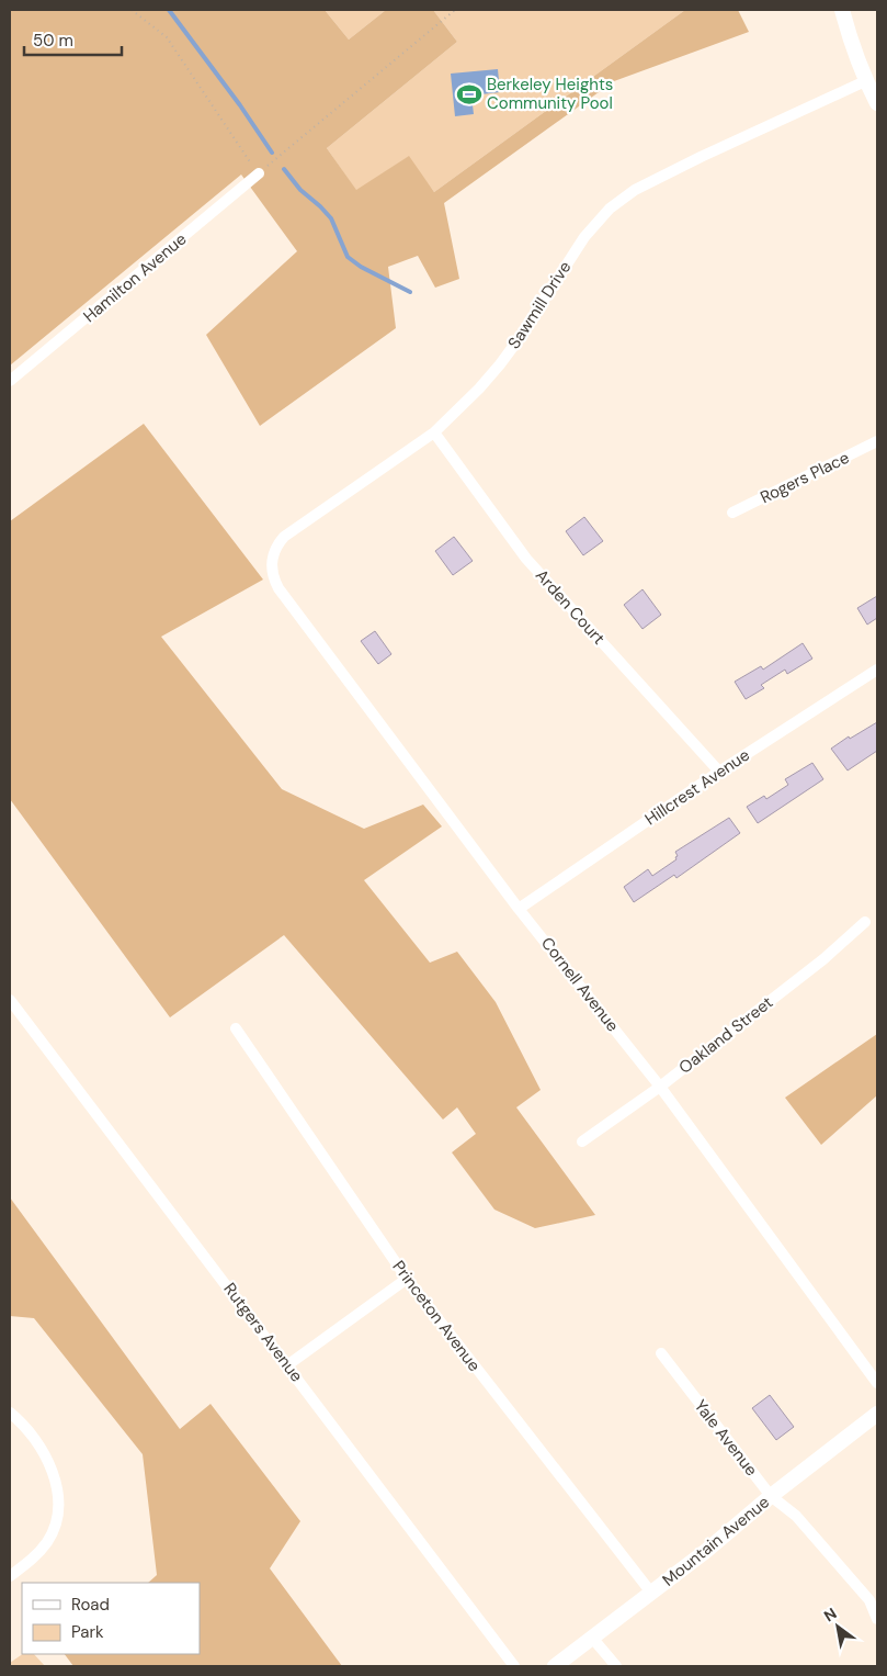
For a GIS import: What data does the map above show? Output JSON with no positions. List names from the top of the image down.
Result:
{
  "streets": {
    "main road": ["Mountain Avenue"],
    "street": [
      "Hamilton Avenue",
      "Sawmill Drive",
      "Rogers Place",
      "Arden Court",
      "Hillcrest Avenue",
      "Cornell Avenue",
      "Oakland Street",
      "Princeton Avenue",
      "Rutgers Avenue",
      "Yale Avenue"
    ]
  },
  "crossings": [
    ["Sawmill Drive", "Arden Court"],
    ["Sawmill Drive", "Cornell Avenue"],
    ["Arden Court", "Hillcrest Avenue"],
    ["Hillcrest Avenue", "Cornell Avenue"],
    ["Cornell Avenue", "Oakland Street"],
    ["Princeton Avenue", "Mountain Avenue"],
    ["Yale Avenue", "Mountain Avenue"]
  ],
  "places": {
    "sports": ["Berkeley Heights Community Pool"]
  },
  "legend": ["Road", "Park"],
  "scale_bar": "50 m",
  "north": "top left"
}
